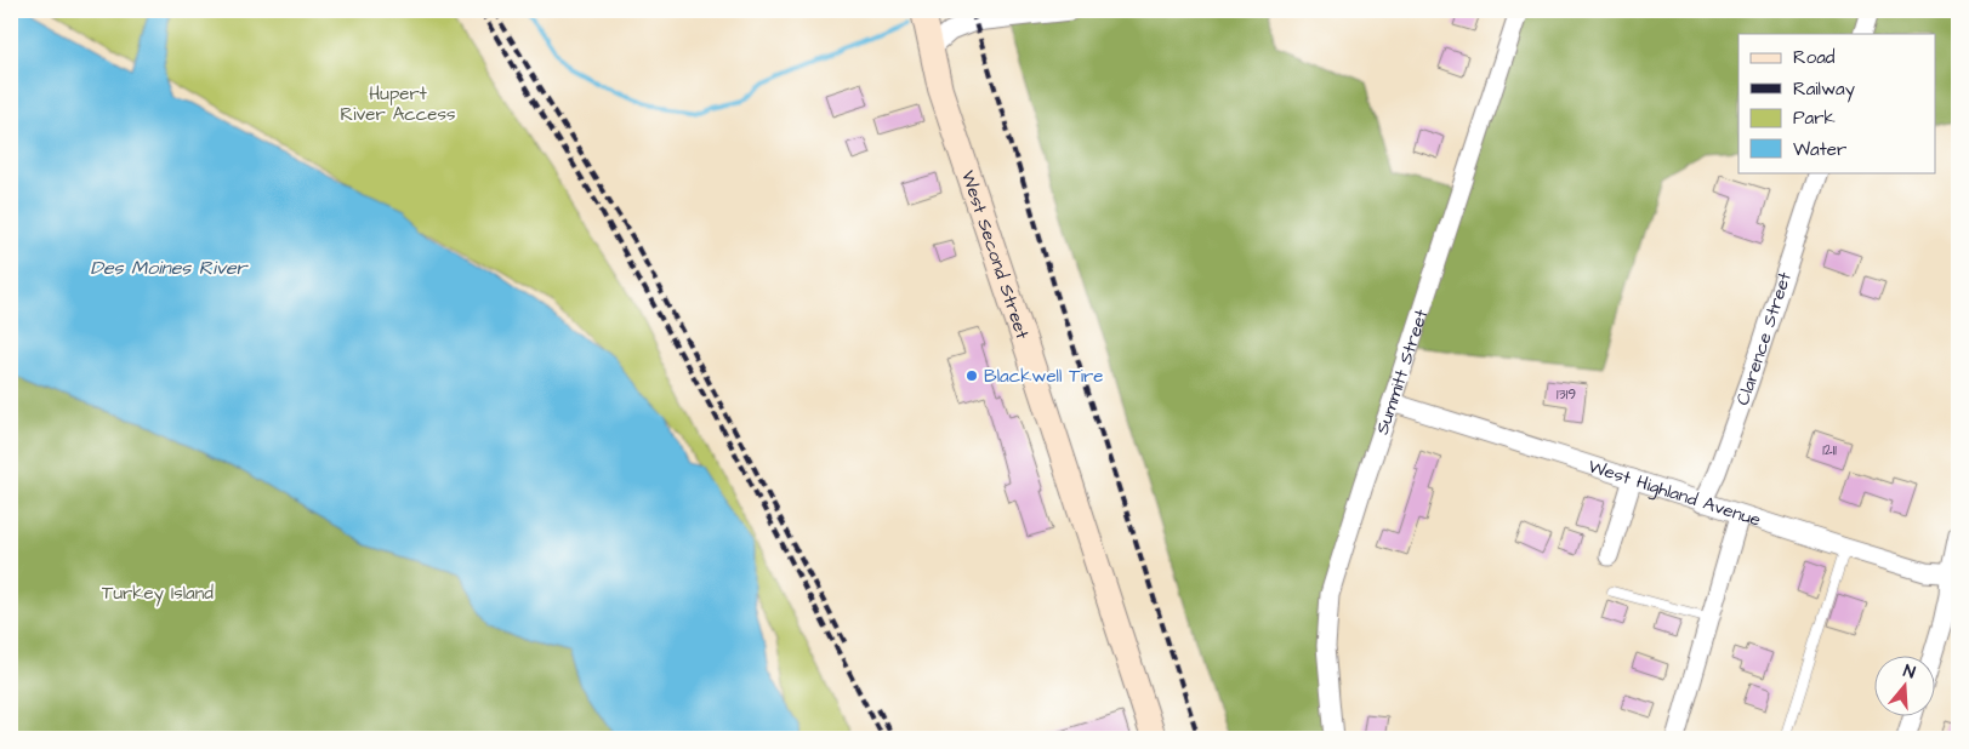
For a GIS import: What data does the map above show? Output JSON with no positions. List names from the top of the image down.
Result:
{
  "streets": {
    "main road": ["West Second Street"],
    "street": ["Clarence Street", "Summitt Street", "West Highland Avenue"]
  },
  "crossings": [
    ["Clarence Street", "West Highland Avenue"],
    ["Summitt Street", "West Highland Avenue"]
  ],
  "water": ["Des Moines River"],
  "parks": ["Hupert River Access", "Turkey Island"],
  "places": ["Blackwell Tire"],
  "house_numbers": ["1319", "1211"],
  "legend": [
    "Road",
    "Railway",
    "Park",
    "Water"
  ],
  "north": "top"
}
